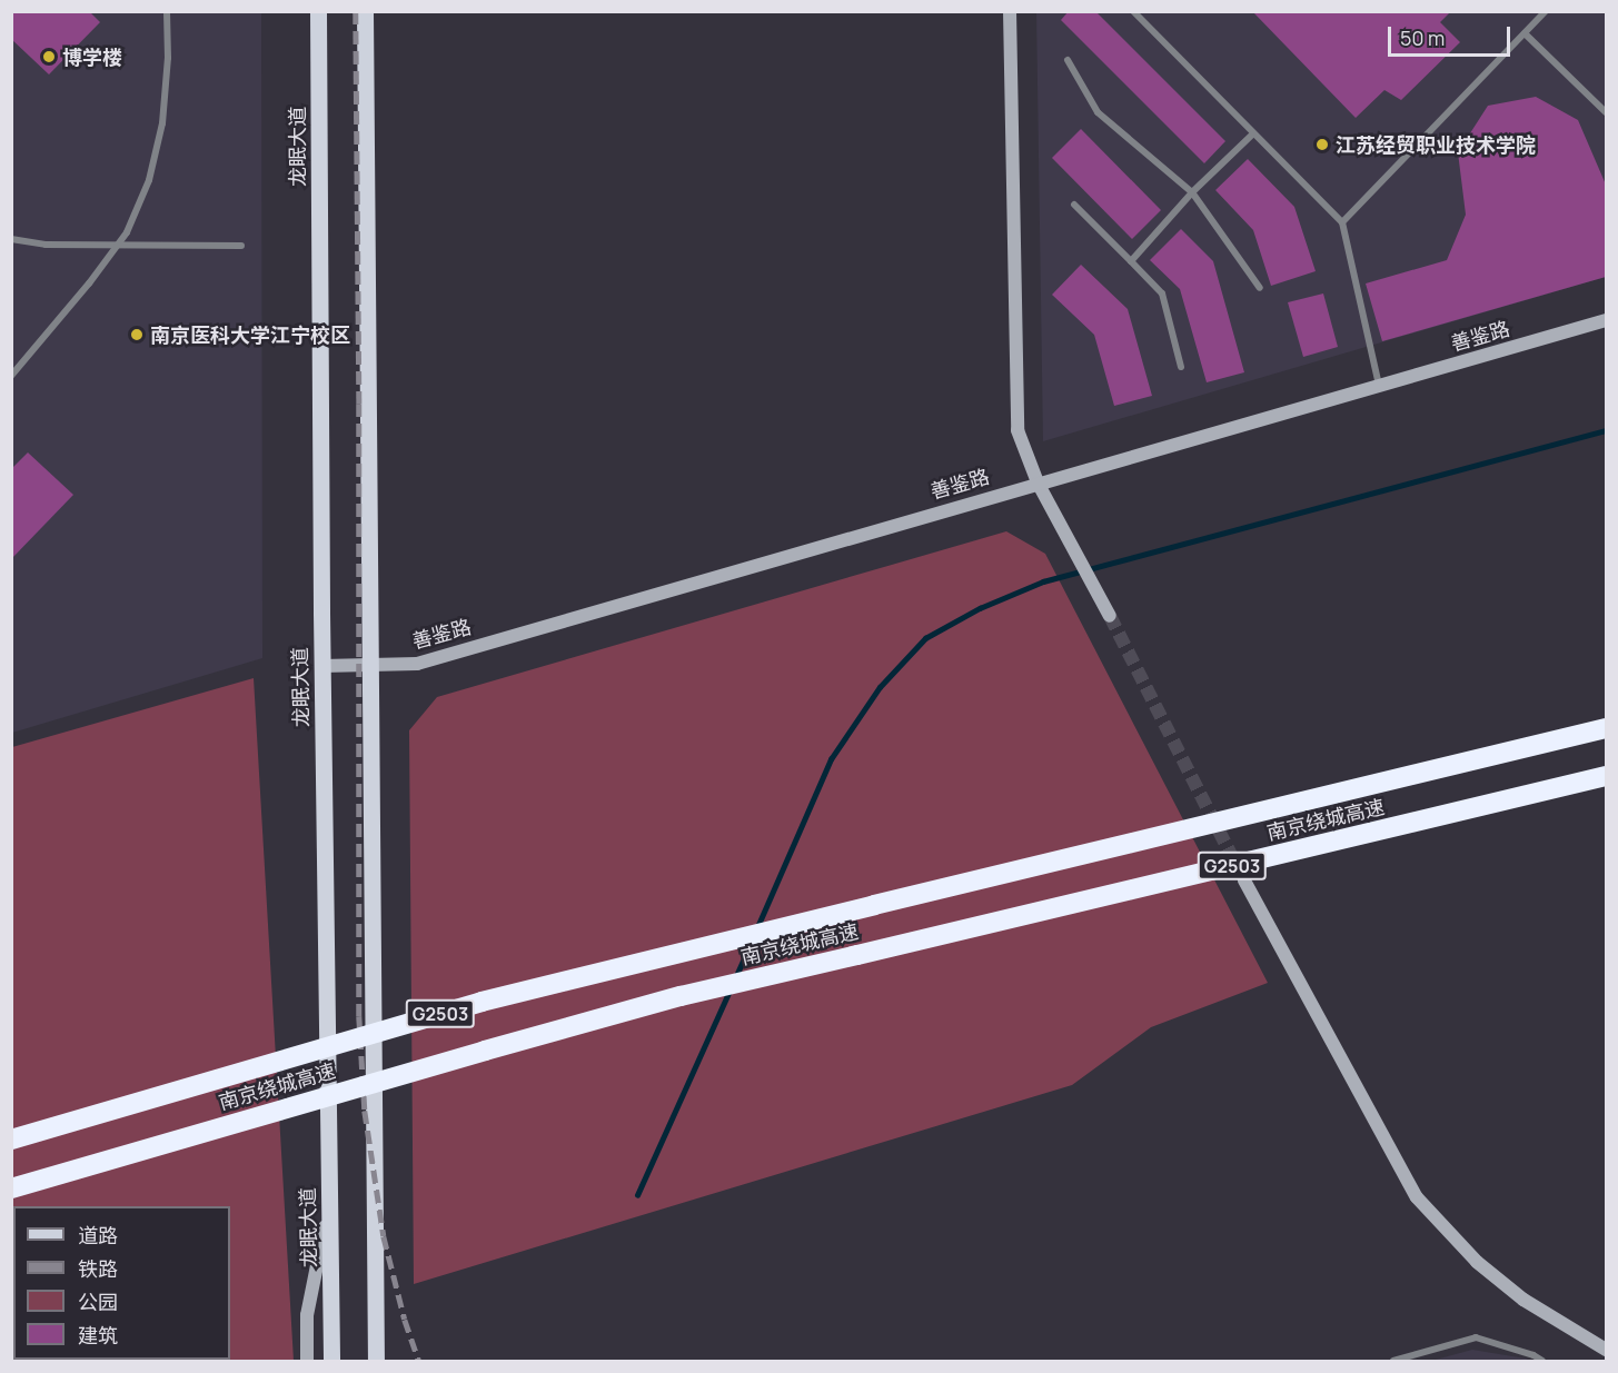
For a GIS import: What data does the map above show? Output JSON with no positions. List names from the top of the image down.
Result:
{
  "streets": {
    "highway": ["南京绕城高速", "G2503"],
    "main road": ["龙眠大道"],
    "street": ["善鉴路"]
  },
  "crossings": [
    ["龙眠大道", "善鉴路"]
  ],
  "places": ["博学楼", "江苏经贸职业技术学院", "南京医科大学江宁校区"],
  "legend": [
    "道路",
    "铁路",
    "公园",
    "建筑"
  ],
  "scale_bar": "50 m"
}
